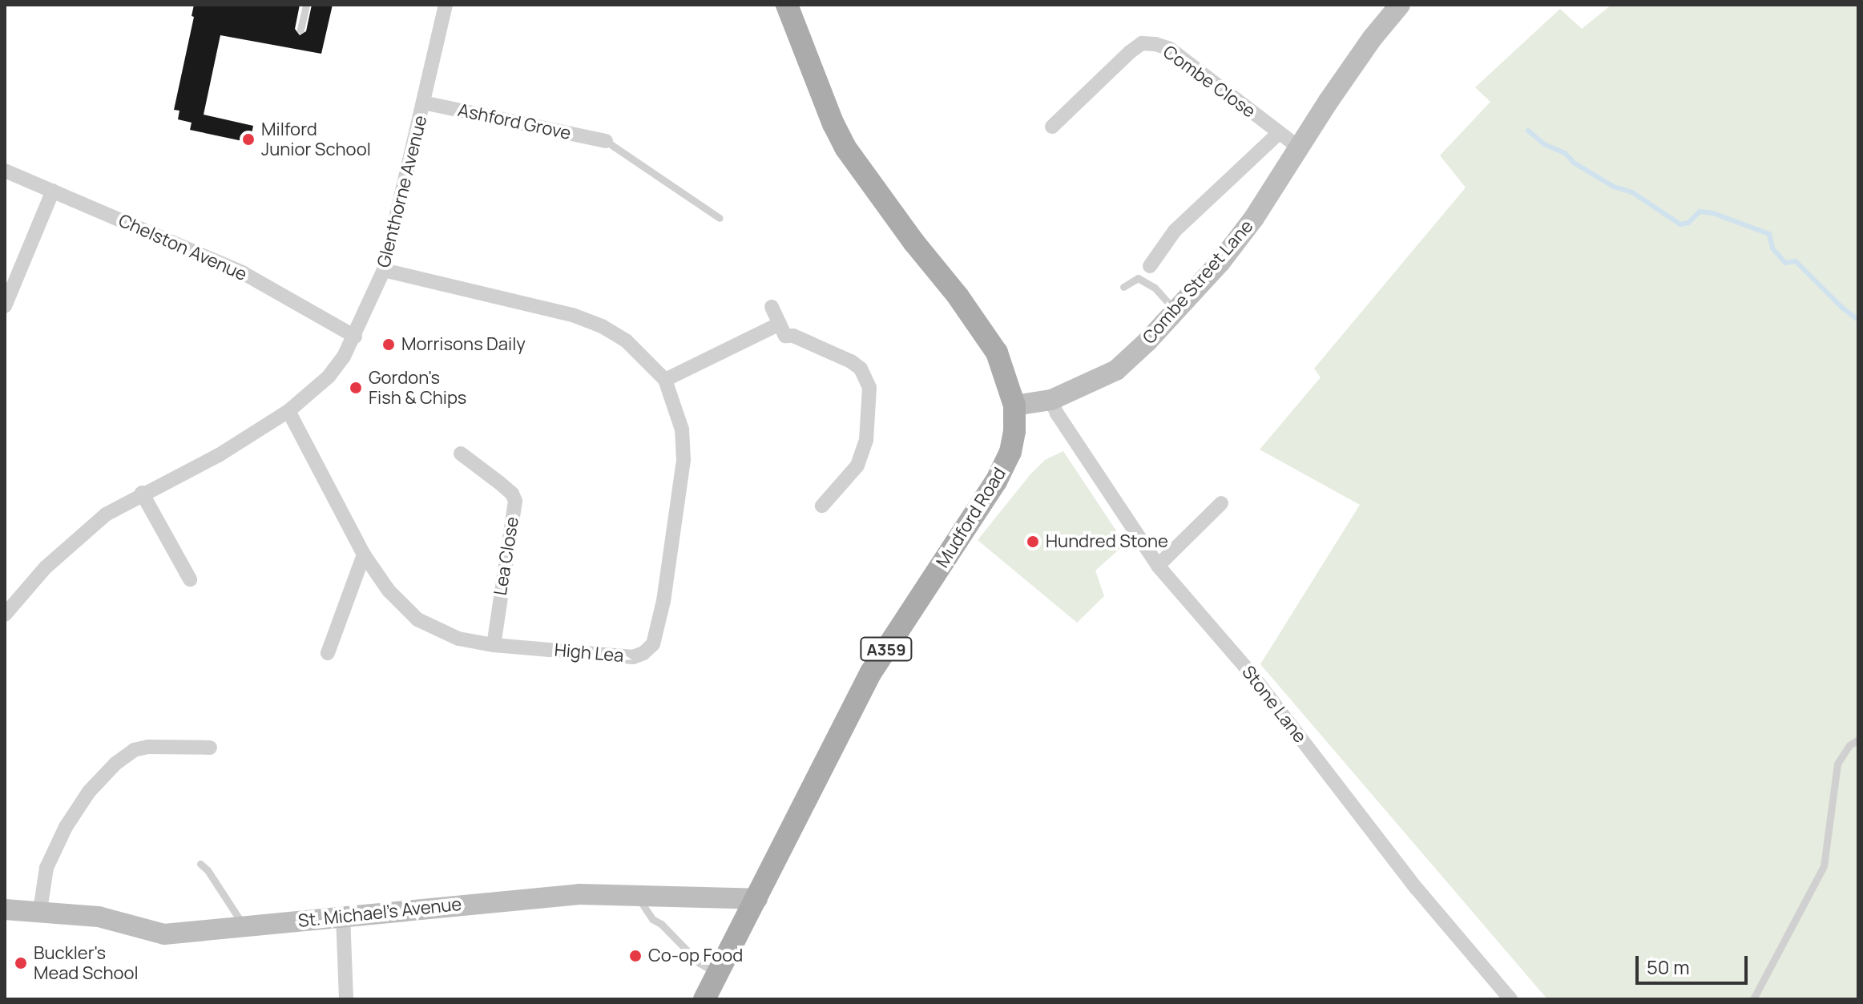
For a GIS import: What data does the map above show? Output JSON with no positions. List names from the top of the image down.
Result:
{
  "streets": {
    "main road": ["Mudford Road", "A359"],
    "street": [
      "Combe Close",
      "Ashford Grove",
      "Glenthorne Avenue",
      "Chelston Avenue",
      "Combe Street Lane",
      "Lea Close",
      "High Lea",
      "Stone Lane",
      "St. Michael's Avenue"
    ]
  },
  "crossings": [
    ["Combe Close", "Combe Street Lane"],
    ["Ashford Grove", "Glenthorne Avenue"],
    ["Glenthorne Avenue", "Chelston Avenue"],
    ["Glenthorne Avenue", "High Lea"],
    ["Combe Street Lane", "Mudford Road"],
    ["Combe Street Lane", "Stone Lane"],
    ["Mudford Road", "St. Michael's Avenue"],
    ["Lea Close", "High Lea"]
  ],
  "places": [
    "Milford Junior School",
    "Morrisons Daily",
    "Gordon's Fish & Chips",
    "Hundred Stone",
    "Co-op Food",
    "Buckler's Mead School"
  ],
  "scale_bar": "50 m"
}
